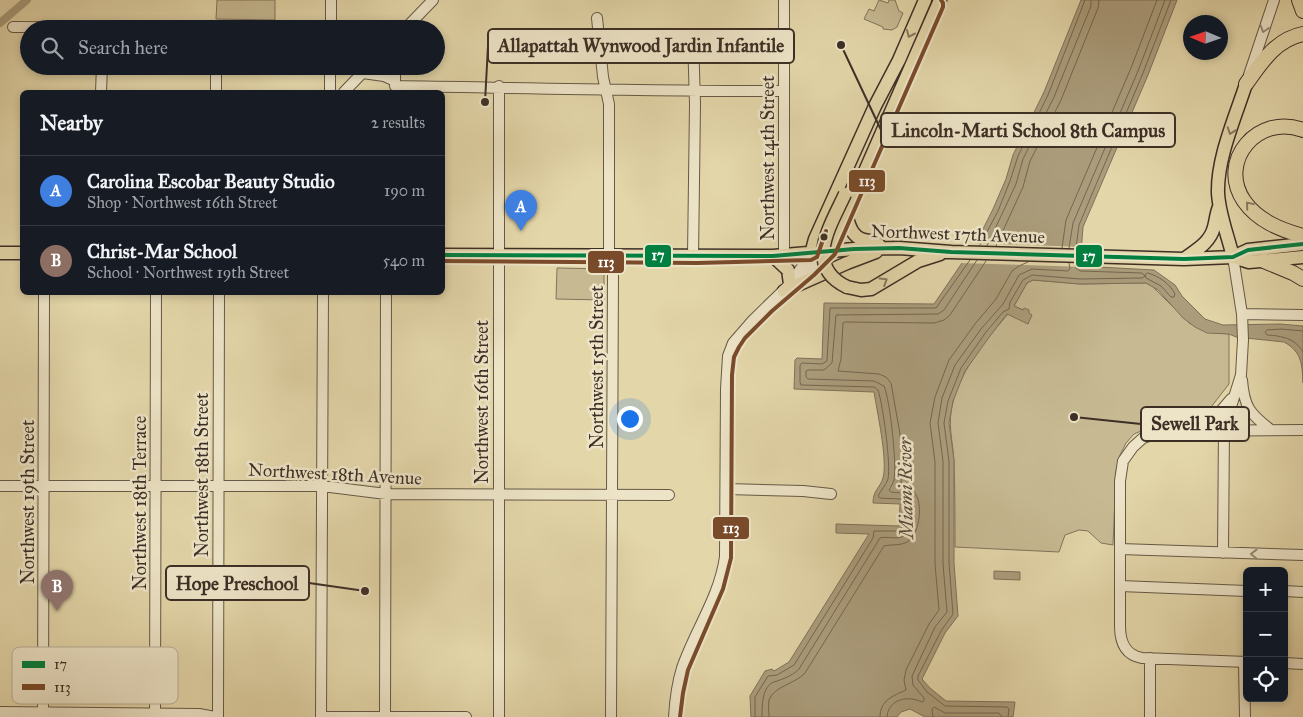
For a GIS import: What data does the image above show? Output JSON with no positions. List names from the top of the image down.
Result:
{
  "streets": {
    "main road": ["Northwest 17th Avenue"],
    "street": [
      "Northwest 14th Street",
      "Northwest 15th Street",
      "Northwest 16th Street",
      "Northwest 18th Avenue",
      "Northwest 18th Street",
      "Northwest 19th Street",
      "Northwest 18th Terrace"
    ]
  },
  "crossings": [
    ["Northwest 14th Street", "Northwest 17th Avenue"],
    ["Northwest 17th Avenue", "Northwest 15th Street"],
    ["Northwest 17th Avenue", "Northwest 16th Street"],
    ["Northwest 15th Street", "Northwest 18th Avenue"],
    ["Northwest 16th Street", "Northwest 18th Avenue"],
    ["Northwest 18th Avenue", "Northwest 18th Street"],
    ["Northwest 18th Avenue", "Northwest 19th Street"],
    ["Northwest 18th Avenue", "Northwest 18th Terrace"]
  ],
  "water": ["Miami River"],
  "places": [
    "Lincoln-Marti School 8th Campus",
    "Allapattah Wynwood Jardin Infantile",
    "Sewell Park",
    "Hope Preschool"
  ],
  "lines": ["transit line 113", "transit line 17"],
  "legend": ["17", "113"],
  "north": "left",
  "page": {
    "search": "Search here",
    "heading": ["Nearby", "2 results"],
    "list": [
      {
        "mark": "A",
        "name": "Carolina Escobar Beauty Studio",
        "note": "Shop · Northwest 16th Street",
        "value": "190 m"
      },
      {
        "mark": "B",
        "name": "Christ-Mar School",
        "note": "School · Northwest 19th Street",
        "value": "540 m"
      }
    ],
    "pins": ["A", "B"],
    "map_buttons": ["+", "−"]
  }
}
